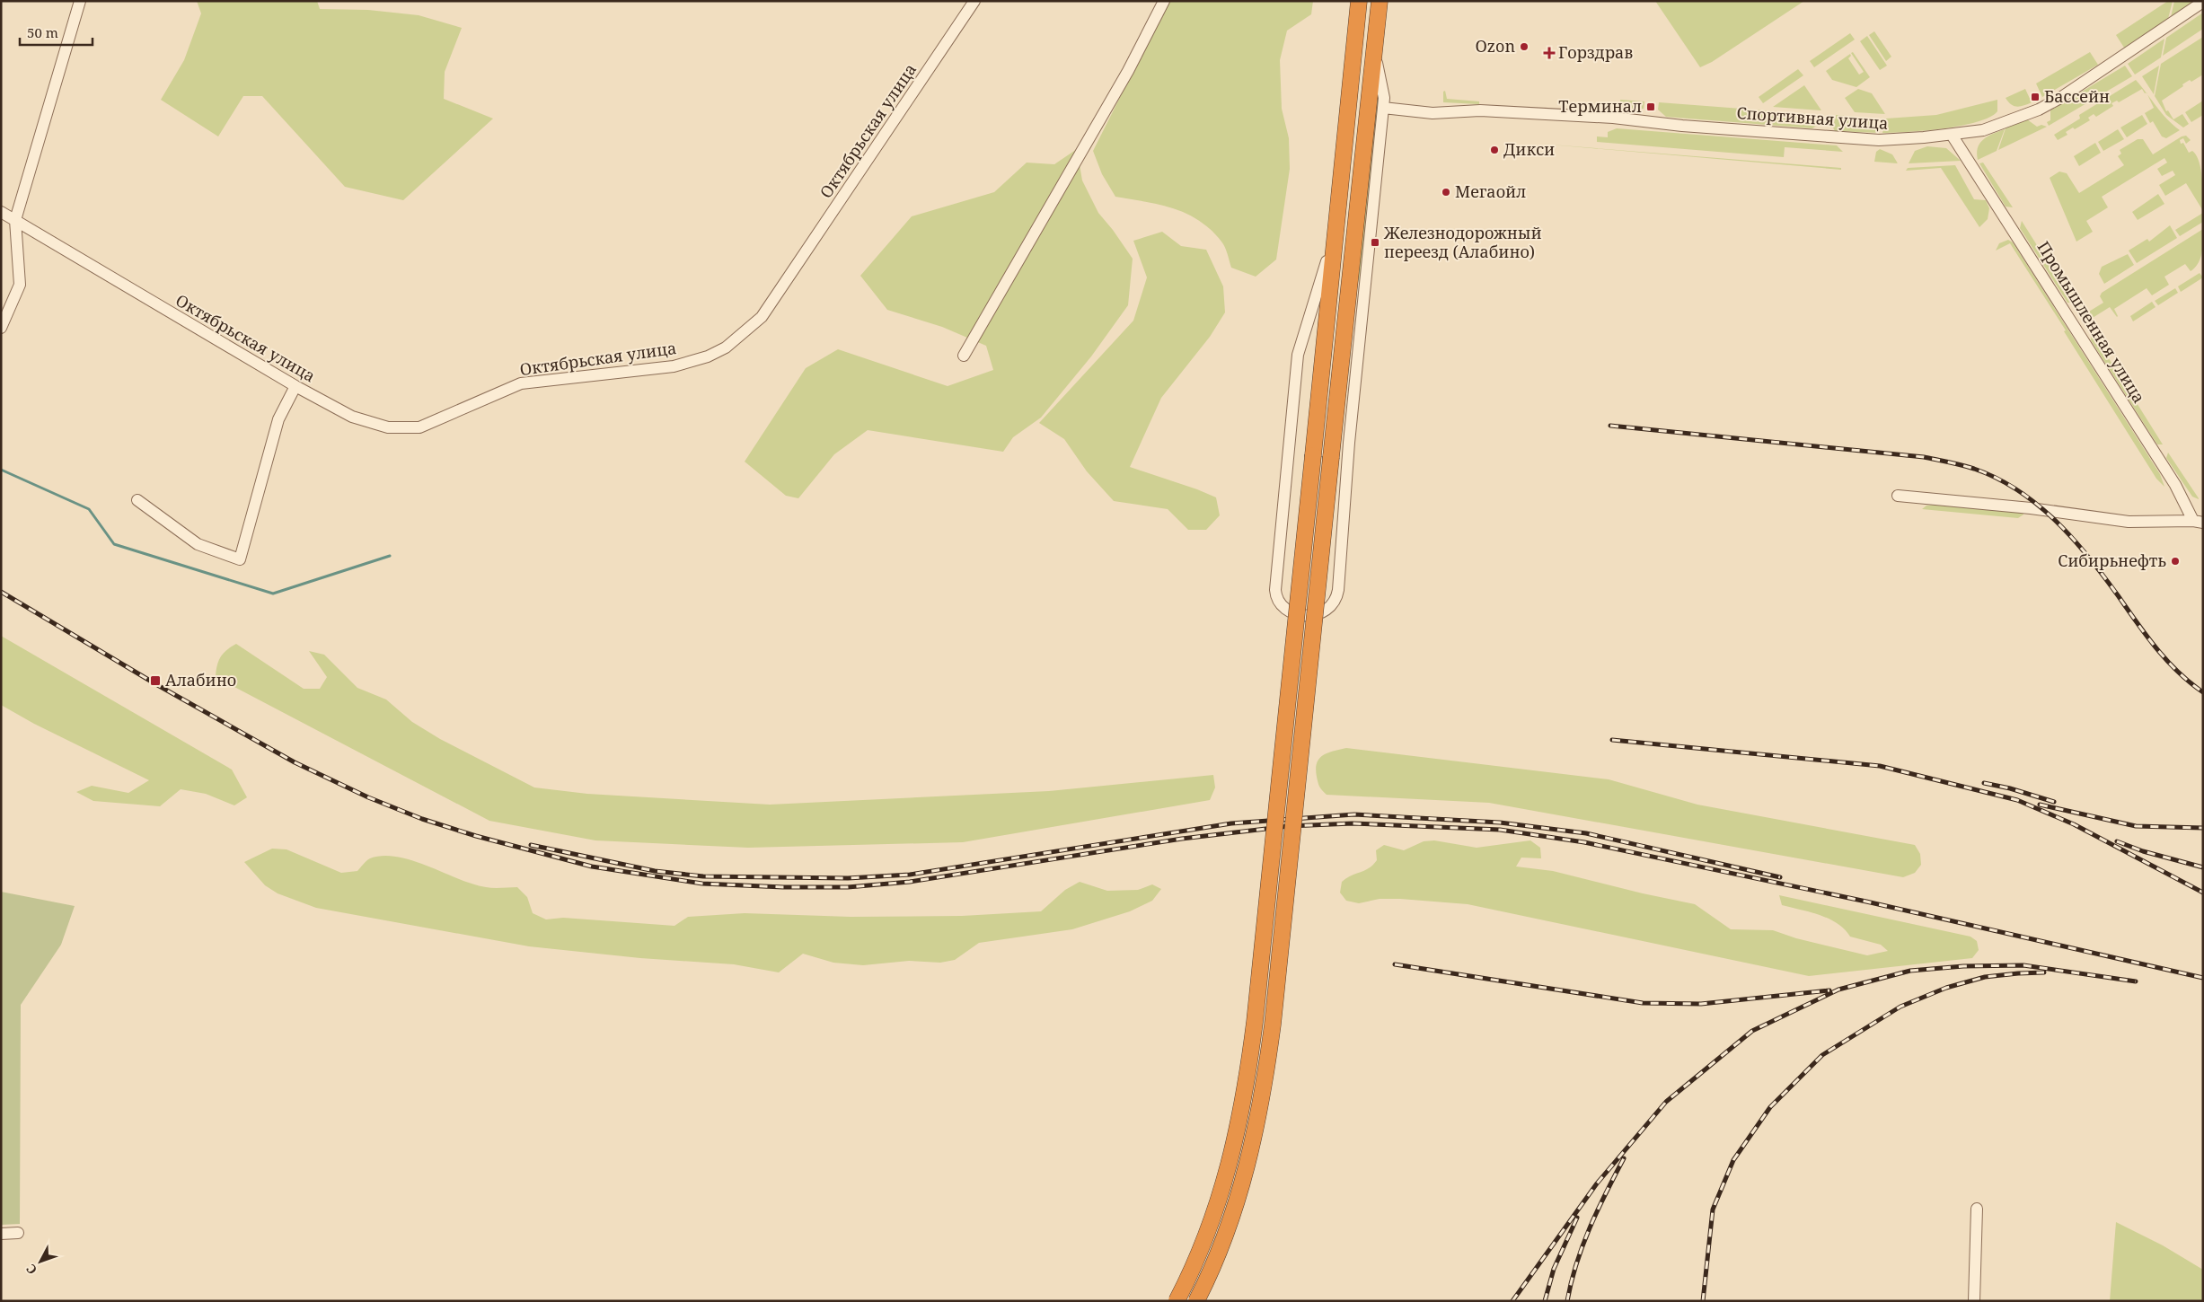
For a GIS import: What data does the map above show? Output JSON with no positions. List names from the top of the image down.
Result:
{
  "streets": {
    "street": ["Спортивная улица", "Октябрьская улица", "Промышленная улица"]
  },
  "crossings": [
    ["Спортивная улица", "Промышленная улица"]
  ],
  "places": {
    "other": [
      "Ozon",
      "Дикси",
      "Мегаойл",
      "Сибирьнефть"
    ],
    "health": ["Горздрав"],
    "transit": [
      "Бассейн",
      "Терминал",
      "Железнодорожный переезд (Алабино)",
      "Алабино"
    ]
  },
  "scale_bar": "50 m",
  "north": "bottom left"
}
